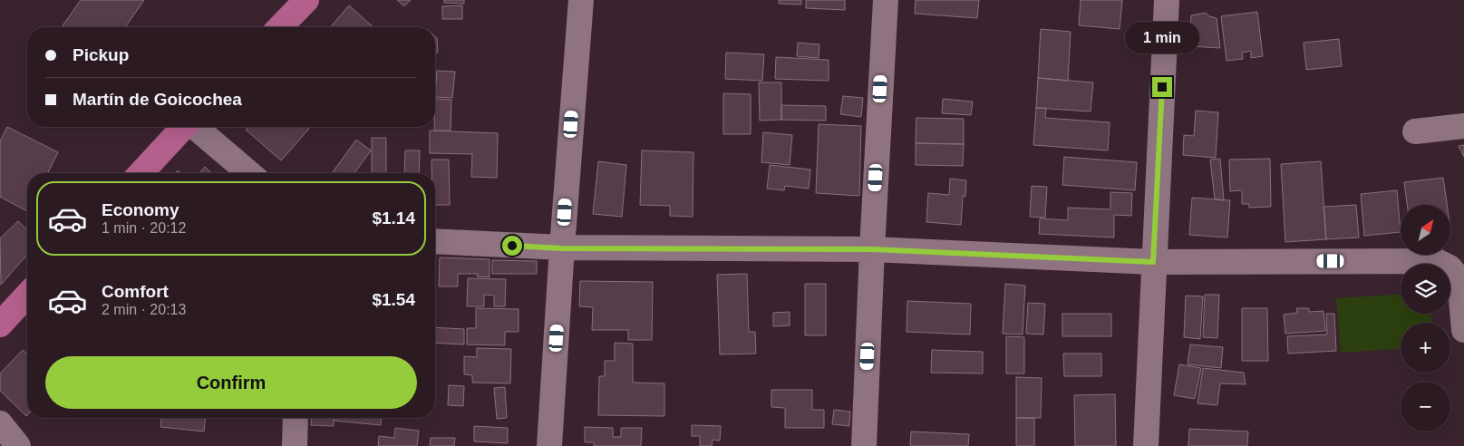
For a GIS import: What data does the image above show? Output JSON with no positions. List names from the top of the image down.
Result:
{
  "north": "top right",
  "page": {
    "bubble": "1 min",
    "banner": ["Pickup", "Martín de Goicochea"],
    "list": [
      {
        "name": "Economy",
        "note": "1 min · 20:12",
        "value": "$1.14"
      },
      {
        "name": "Comfort",
        "note": "2 min · 20:13",
        "value": "$1.54"
      }
    ],
    "map_buttons": ["+", "−"],
    "buttons": "Confirm"
  }
}
